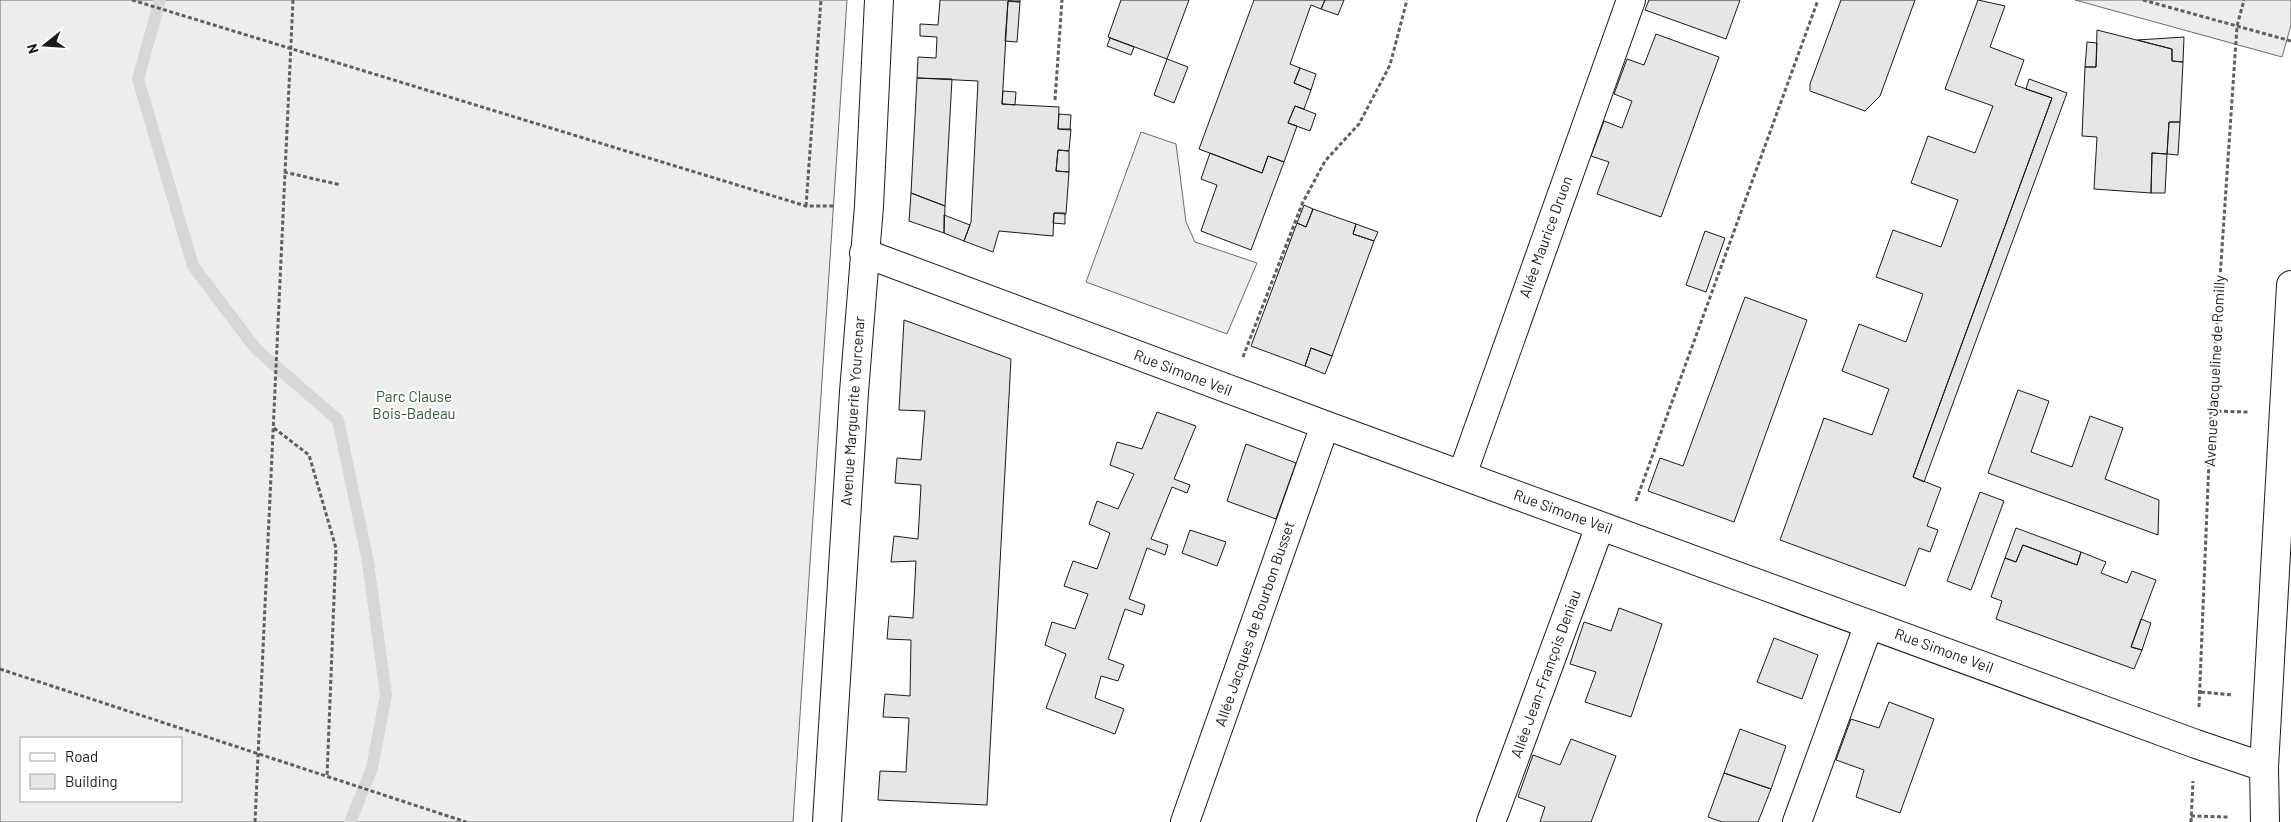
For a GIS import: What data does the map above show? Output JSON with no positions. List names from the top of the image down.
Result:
{
  "streets": {
    "street": [
      "Allée Maurice Druon",
      "Rue Simone Veil",
      "Avenue Marguerite Yourcenar",
      "Allée Jacques de Bourbon Busset",
      "Allée Jean-François Deniau"
    ],
    "path": ["Avenue Jacqueline de Romilly"]
  },
  "crossings": [
    ["Allée Maurice Druon", "Rue Simone Veil"],
    ["Avenue Jacqueline de Romilly", "Rue Simone Veil"],
    ["Rue Simone Veil", "Avenue Marguerite Yourcenar"],
    ["Rue Simone Veil", "Allée Jacques de Bourbon Busset"],
    ["Rue Simone Veil", "Allée Jean-François Deniau"]
  ],
  "parks": ["Parc Clause Bois-Badeau"],
  "legend": ["Road", "Building"],
  "north": "left"
}
